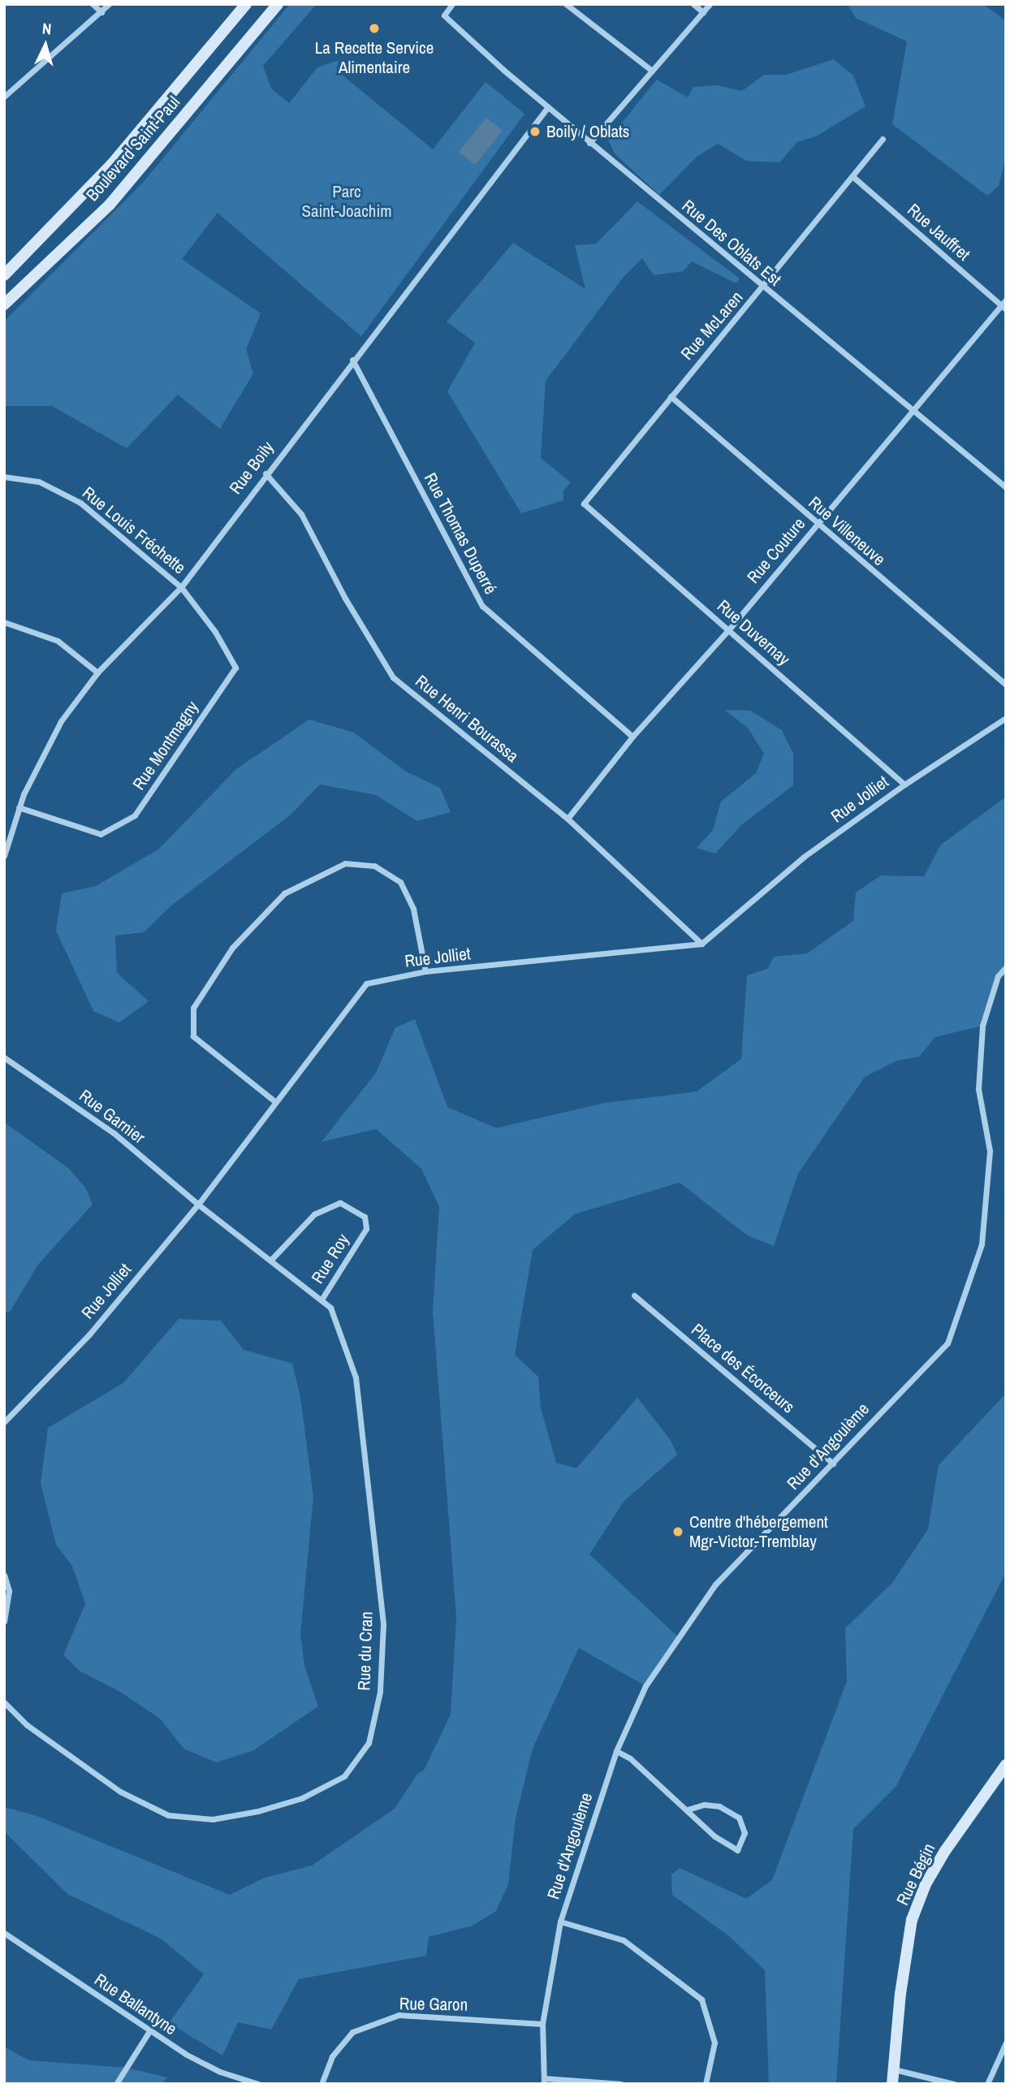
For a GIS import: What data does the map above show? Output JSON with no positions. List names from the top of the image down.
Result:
{
  "streets": {
    "main road": ["Boulevard Saint-Paul", "Rue Bégin"],
    "street": [
      "Rue Jauffret",
      "Rue Des Oblats Est",
      "Rue McLaren",
      "Rue Boily",
      "Rue Louis Fréchette",
      "Rue Villeneuve",
      "Rue Thomas Duperré",
      "Rue Couture",
      "Rue Duvernay",
      "Rue Henri Bourassa",
      "Rue Montmagny",
      "Rue Jolliet",
      "Rue Garnier",
      "Rue Roy",
      "Place des Écorceurs",
      "Rue d'Angoulème",
      "Rue du Cran",
      "Rue Ballantyne",
      "Rue Garon"
    ]
  },
  "crossings": [
    ["Rue Jauffret", "Rue McLaren"],
    ["Rue Jauffret", "Rue Couture"],
    ["Rue Des Oblats Est", "Rue McLaren"],
    ["Rue Des Oblats Est", "Rue Boily"],
    ["Rue Des Oblats Est", "Rue Couture"],
    ["Rue McLaren", "Rue Villeneuve"],
    ["Rue McLaren", "Rue Duvernay"],
    ["Rue Boily", "Rue Louis Fréchette"],
    ["Rue Boily", "Rue Thomas Duperré"],
    ["Rue Boily", "Rue Henri Bourassa"],
    ["Rue Boily", "Rue Montmagny"],
    ["Rue Louis Fréchette", "Rue Montmagny"],
    ["Rue Villeneuve", "Rue Couture"],
    ["Rue Thomas Duperré", "Rue Couture"],
    ["Rue Couture", "Rue Duvernay"],
    ["Rue Couture", "Rue Henri Bourassa"],
    ["Rue Duvernay", "Rue Jolliet"],
    ["Rue Henri Bourassa", "Rue Jolliet"],
    ["Rue Jolliet", "Rue Garnier"],
    ["Rue Jolliet", "Rue du Cran"],
    ["Rue Garnier", "Rue du Cran"],
    ["Rue Roy", "Rue du Cran"],
    ["Place des Écorceurs", "Rue d'Angoulème"],
    ["Rue d'Angoulème", "Rue Garon"]
  ],
  "parks": ["Parc Saint-Joachim"],
  "places": ["La Recette Service Alimentaire", "Boily / Oblats", "Centre d'hébergement Mgr-Victor-Tremblay"],
  "north": "top"
}
